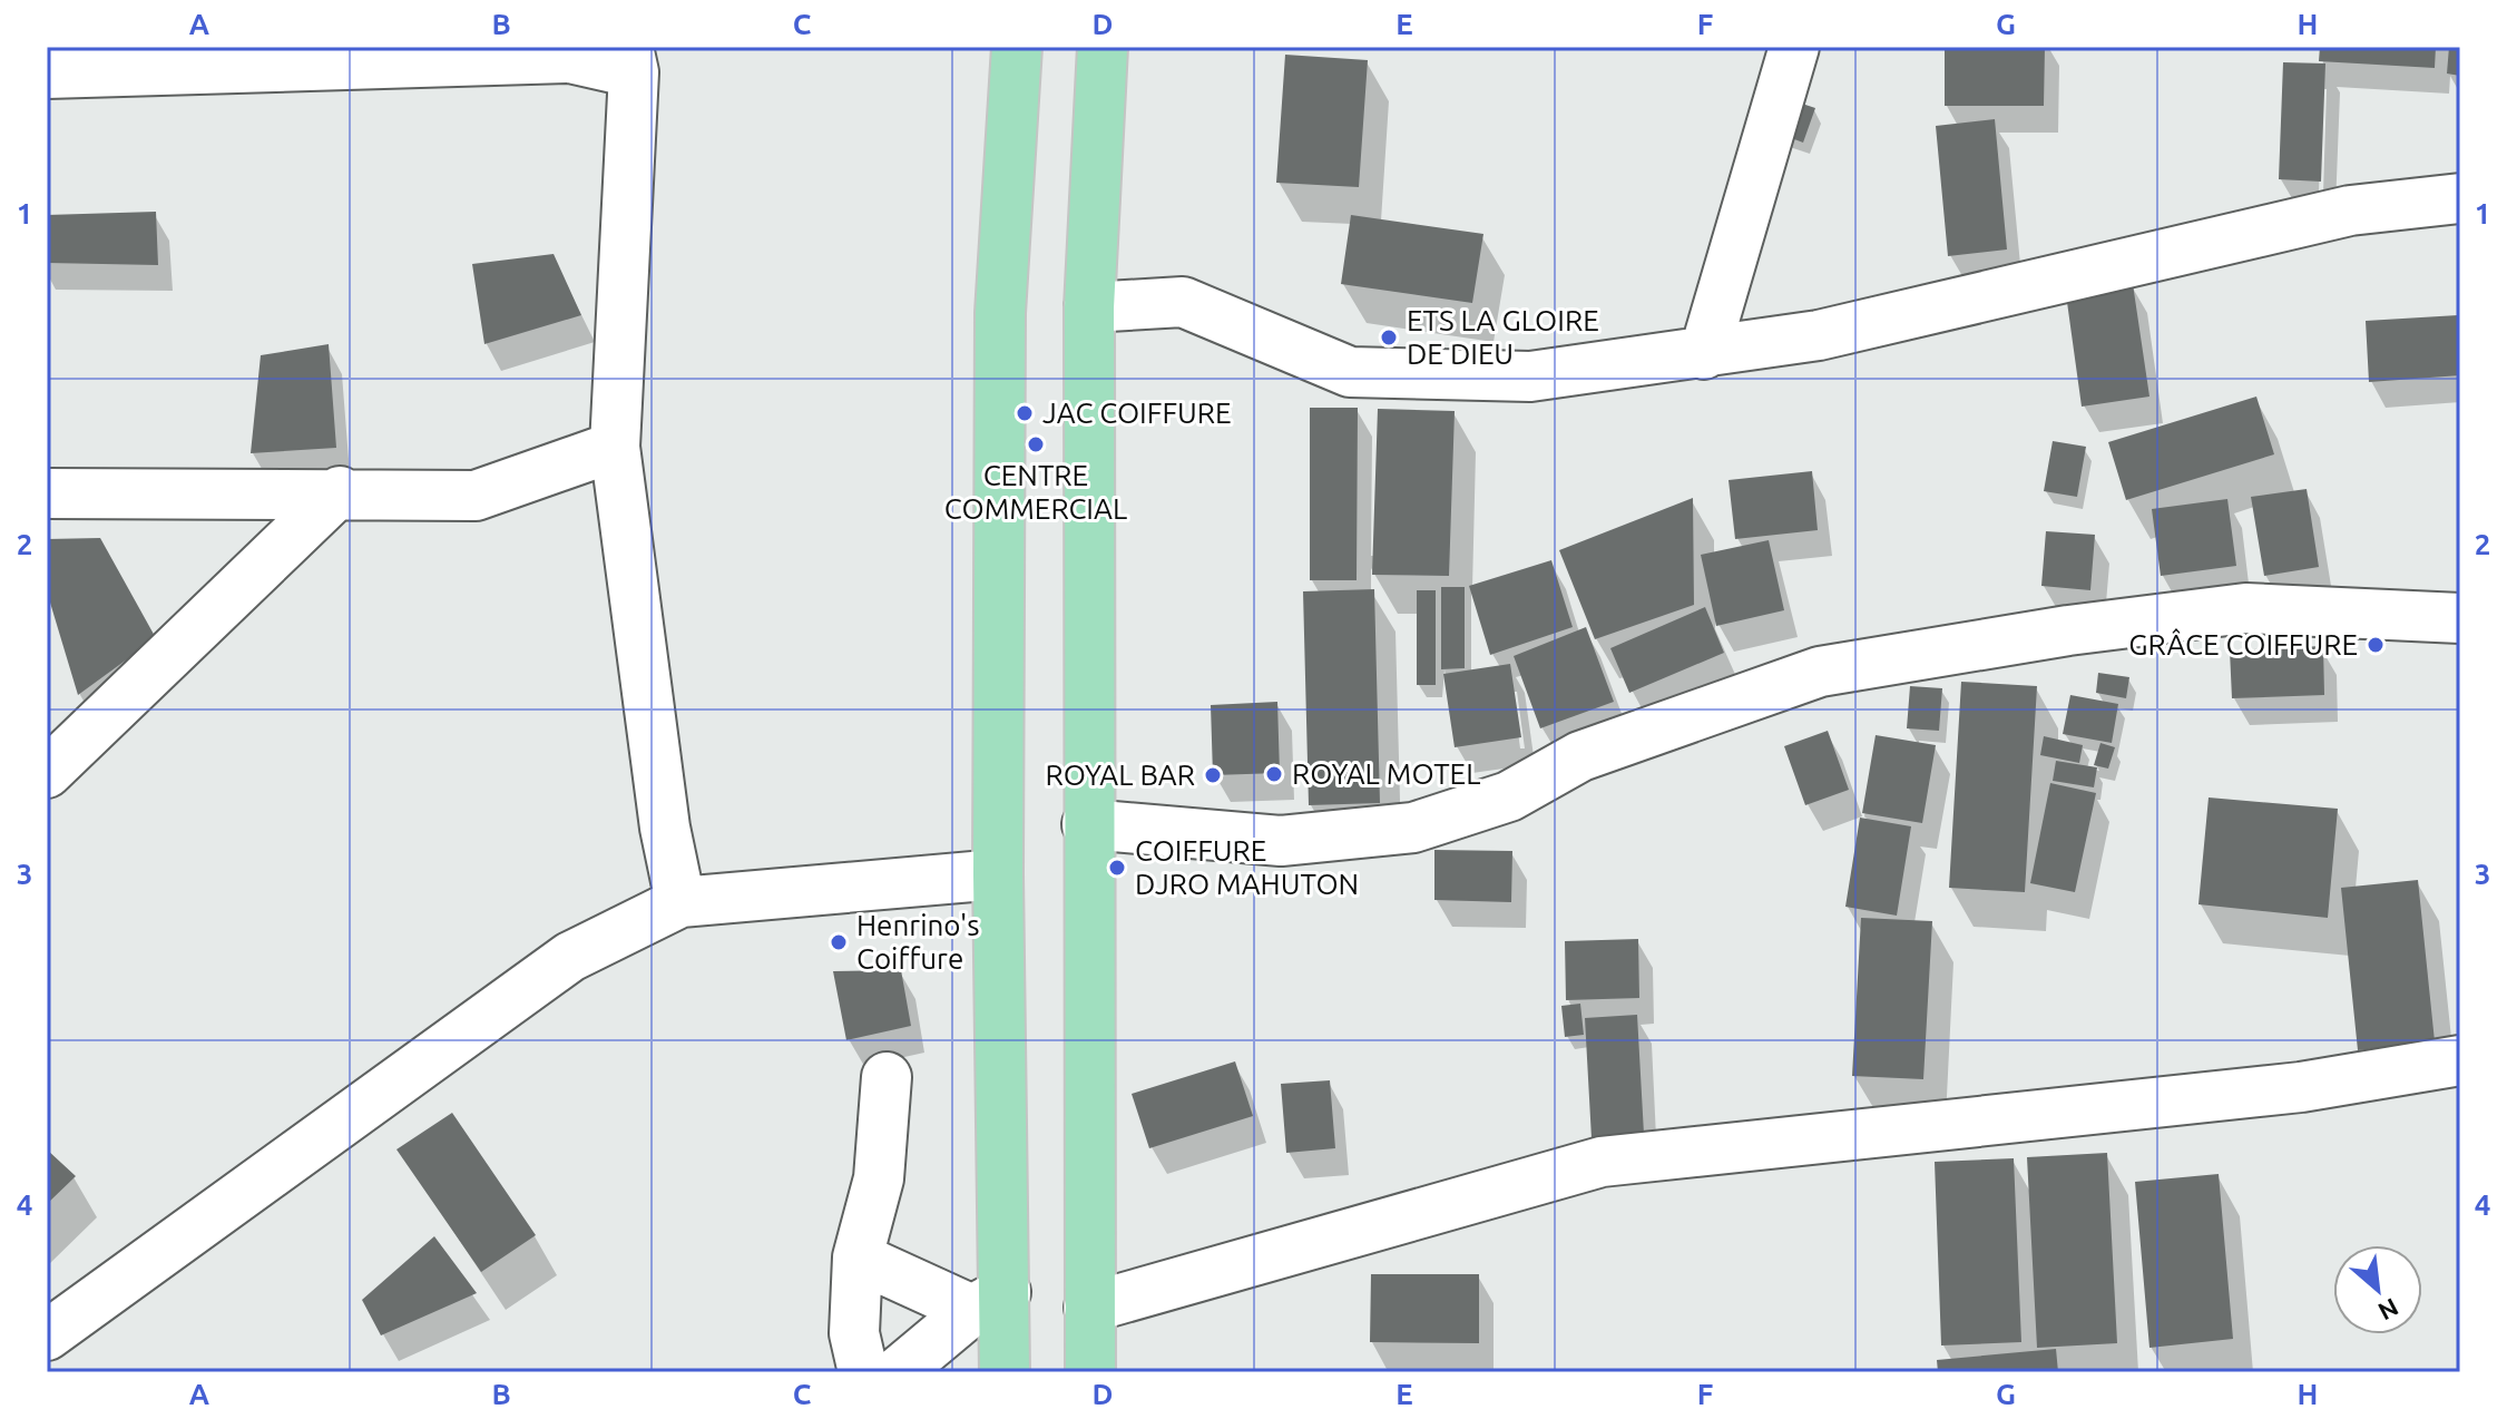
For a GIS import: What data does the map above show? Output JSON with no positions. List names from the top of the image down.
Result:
{
  "places": [
    "ETS LA GLOIRE DE DIEU",
    "JAC COIFFURE",
    "CENTRE COMMERCIAL",
    "GRÂCE COIFFURE",
    "ROYAL MOTEL",
    "ROYAL BAR",
    "COIFFURE DJRO MAHUTON",
    "Henrino's Coiffure"
  ],
  "north": "bottom right",
  "grid": {
    "columns": [
      "A",
      "B",
      "C",
      "D",
      "E",
      "F",
      "G",
      "H"
    ],
    "rows": [
      "1",
      "2",
      "3",
      "4"
    ]
  }
}
